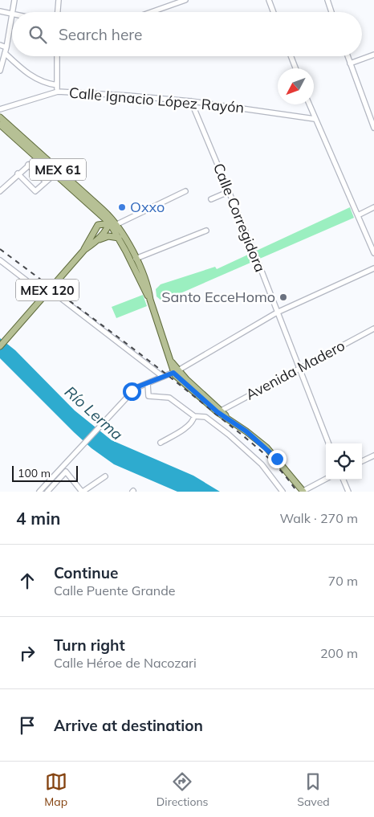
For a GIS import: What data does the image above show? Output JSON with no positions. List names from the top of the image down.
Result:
{
  "streets": {
    "main road": ["MEX 61", "MEX 120"],
    "street": ["Calle Ignacio López Rayón", "Calle Corregidora", "Avenida Madero"]
  },
  "crossings": [
    ["Calle Ignacio López Rayón", "Calle Corregidora"],
    ["MEX 61", "MEX 120"],
    ["Calle Corregidora", "Avenida Madero"]
  ],
  "water": ["Río Lerma"],
  "places": ["Oxxo", "Santo EcceHomo"],
  "scale_bar": "100 m",
  "north": "bottom left",
  "page": {
    "search": "Search here",
    "scale": "100 m",
    "heading": ["4 min", "Walk · 270 m"],
    "list": [
      ["Continue", "Calle Puente Grande", "70 m"],
      ["Turn right", "Calle Héroe de Nacozari", "200 m"],
      "Arrive at destination"
    ],
    "nav": ["Map", "Directions", "Saved"]
  }
}
